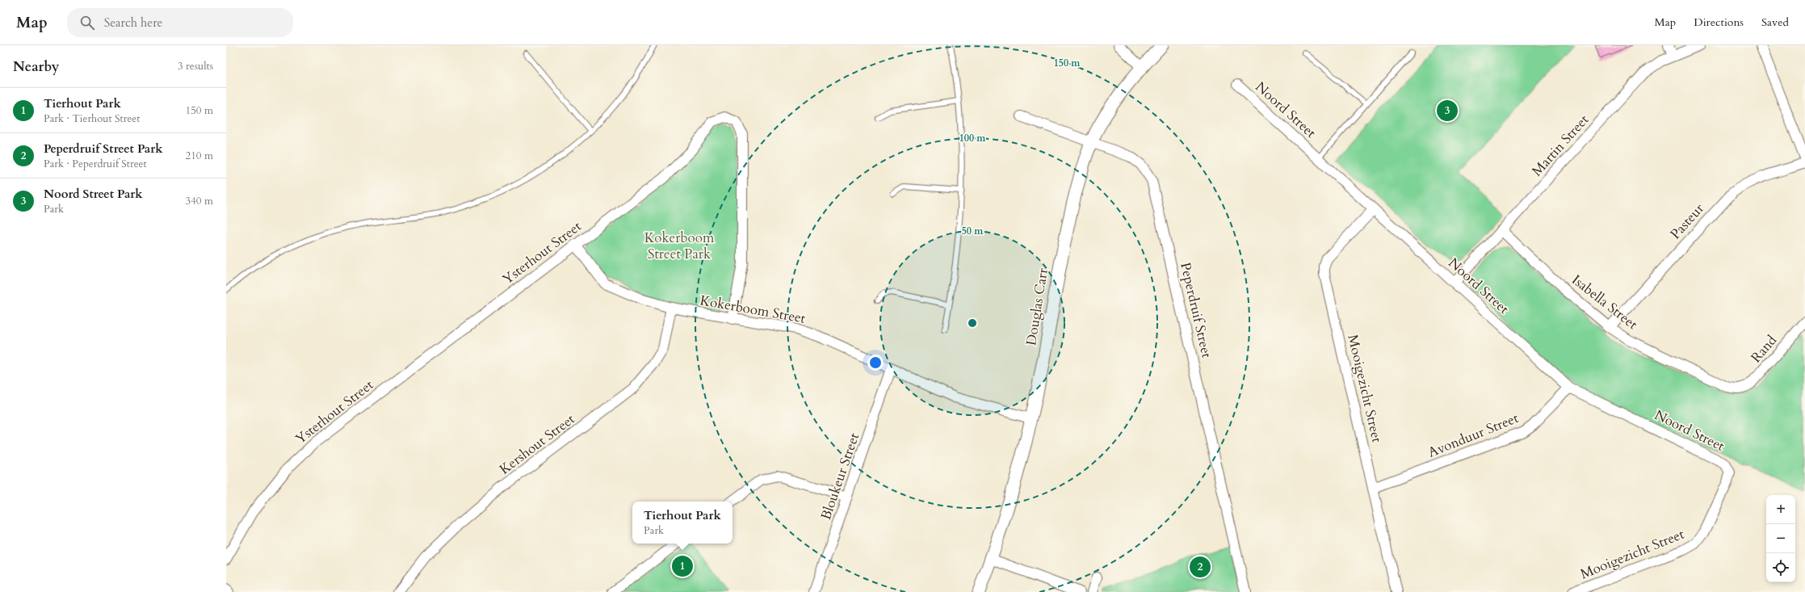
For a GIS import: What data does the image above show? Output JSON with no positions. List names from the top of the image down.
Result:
{
  "streets": {
    "street": [
      "Noord Street",
      "Martin Street",
      "Pasteur",
      "Ysterhout Street",
      "Isabella Street",
      "Douglas Carr",
      "Kokerboom Street",
      "Peperdruif Street",
      "Rand",
      "Mooigezicht Street",
      "Avonduur Street",
      "Kershout Street",
      "Bloukeur Street"
    ]
  },
  "crossings": [
    ["Noord Street", "Martin Street"],
    ["Noord Street", "Mooigezicht Street"],
    ["Noord Street", "Avonduur Street"],
    ["Martin Street", "Isabella Street"],
    ["Pasteur", "Isabella Street"],
    ["Ysterhout Street", "Kokerboom Street"],
    ["Isabella Street", "Rand"],
    ["Douglas Carr", "Kokerboom Street"],
    ["Douglas Carr", "Peperdruif Street"],
    ["Kokerboom Street", "Kershout Street"],
    ["Kokerboom Street", "Bloukeur Street"],
    ["Mooigezicht Street", "Avonduur Street"]
  ],
  "parks": ["Kokerboom Street Park"],
  "page": {
    "header": "Map",
    "search": "Search here",
    "nav": ["Map", "Directions", "Saved"],
    "heading": ["Nearby", "3 results"],
    "list": [
      {
        "mark": "1",
        "name": "Tierhout Park",
        "note": "Park · Tierhout Street",
        "value": "150 m"
      },
      {
        "mark": "2",
        "name": "Peperdruif Street Park",
        "note": "Park · Peperdruif Street",
        "value": "210 m"
      },
      {
        "mark": "3",
        "name": "Noord Street Park",
        "note": "Park",
        "value": "340 m"
      }
    ],
    "pins": ["3", "1", "2"],
    "map_buttons": ["+", "−"],
    "popup": ["Tierhout Park", "Park"]
  },
  "rings": ["150 m", "100 m", "50 m"]
}
